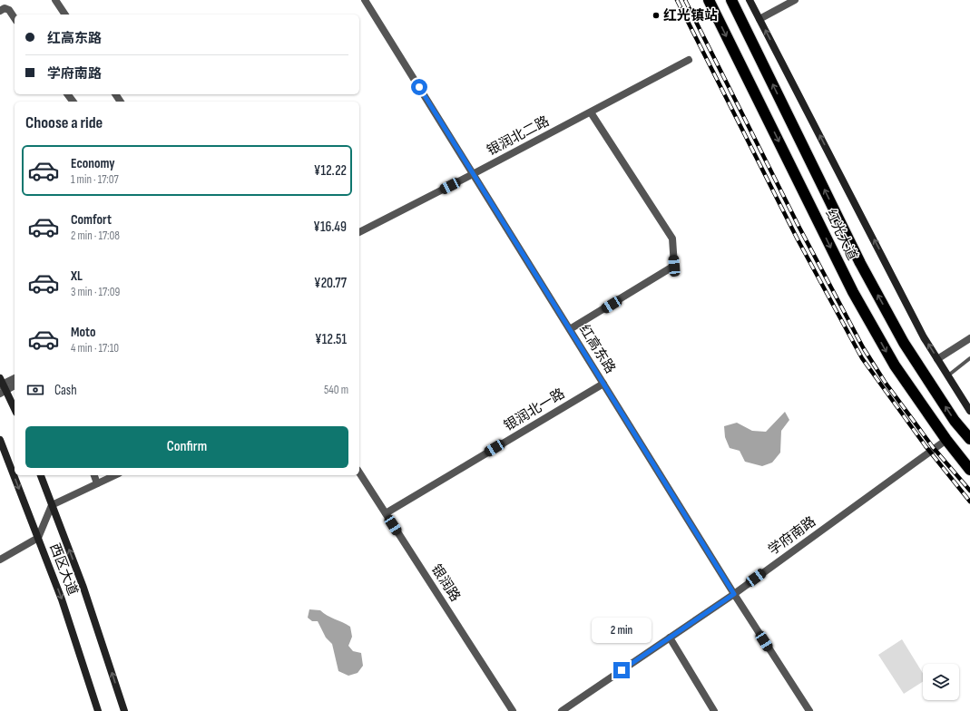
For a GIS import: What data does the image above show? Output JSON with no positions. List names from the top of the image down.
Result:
{
  "streets": {
    "highway": ["红光大道"],
    "main road": ["西区大道"],
    "street": [
      "银润北二路",
      "红高东路",
      "银润北一路",
      "学府南路",
      "银润路"
    ]
  },
  "crossings": [
    ["银润北二路", "红高东路"],
    ["红光大道", "学府南路"],
    ["红高东路", "银润北一路"],
    ["红高东路", "学府南路"],
    ["银润北一路", "银润路"]
  ],
  "places": ["红光镇站"],
  "page": {
    "banner": ["红高东路", "学府南路"],
    "heading": "Choose a ride",
    "list": [
      {
        "name": "Economy",
        "note": "1 min · 17:07",
        "value": "¥12.22"
      },
      {
        "name": "Comfort",
        "note": "2 min · 17:08",
        "value": "¥16.49"
      },
      {
        "name": "XL",
        "note": "3 min · 17:09",
        "value": "¥20.77"
      },
      {
        "name": "Moto",
        "note": "4 min · 17:10",
        "value": "¥12.51"
      }
    ],
    "pay": ["Cash", "540 m"],
    "buttons": "Confirm",
    "bubble": "2 min"
  }
}
